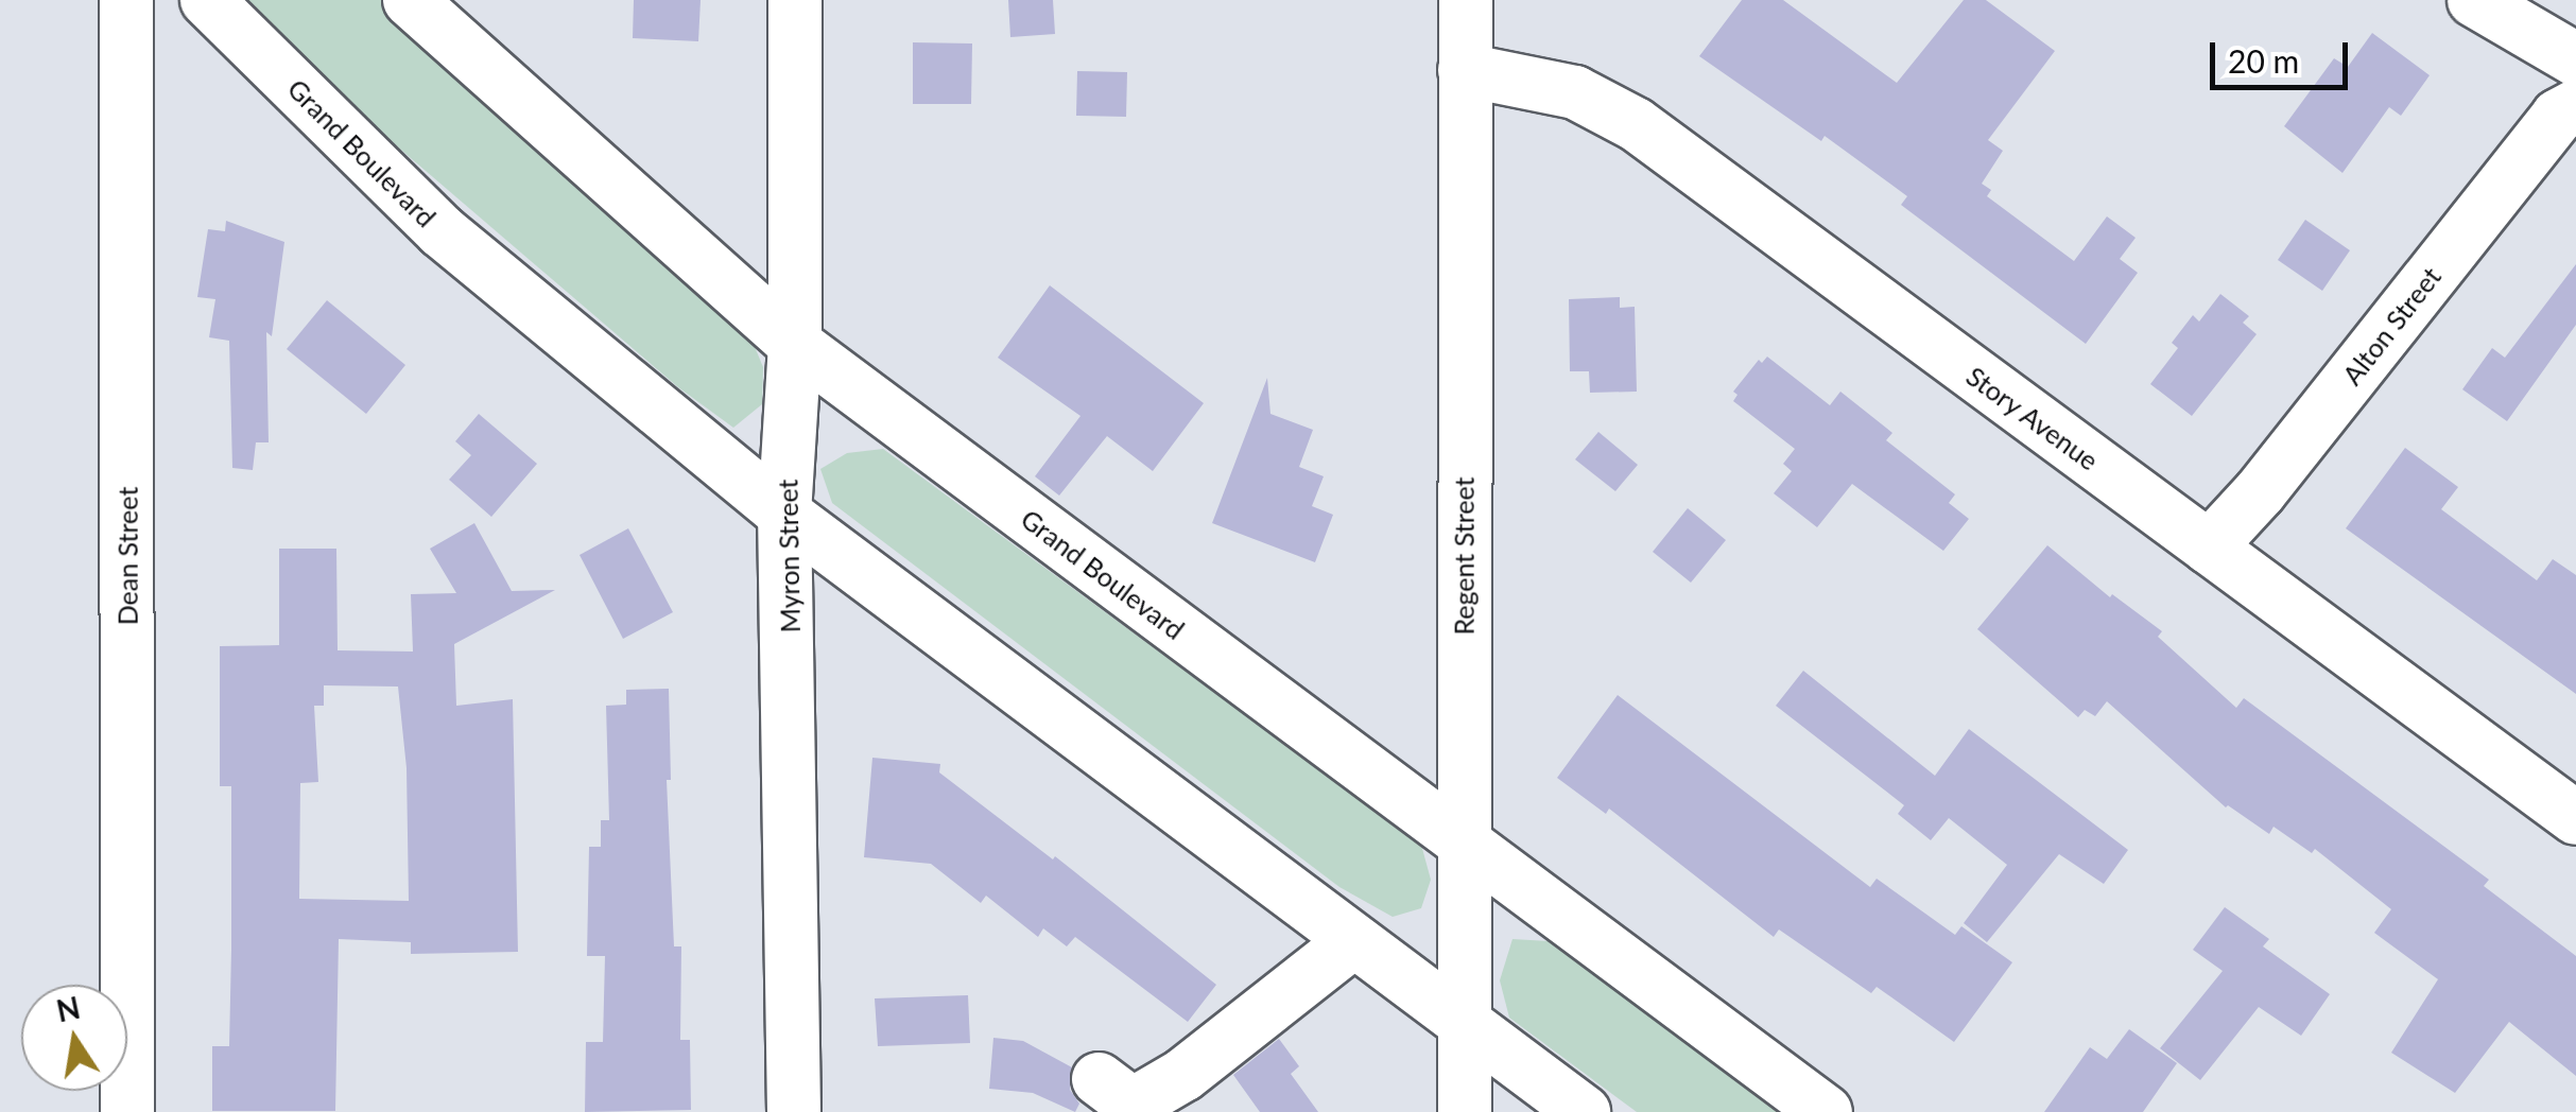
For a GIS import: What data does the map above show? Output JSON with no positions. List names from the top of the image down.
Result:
{
  "streets": {
    "street": [
      "Grand Boulevard",
      "Alton Street",
      "Story Avenue",
      "Dean Street",
      "Myron Street",
      "Regent Street"
    ]
  },
  "crossings": [
    ["Grand Boulevard", "Myron Street"],
    ["Grand Boulevard", "Regent Street"],
    ["Alton Street", "Story Avenue"],
    ["Story Avenue", "Regent Street"]
  ],
  "scale_bar": "20 m",
  "north": "top"
}
